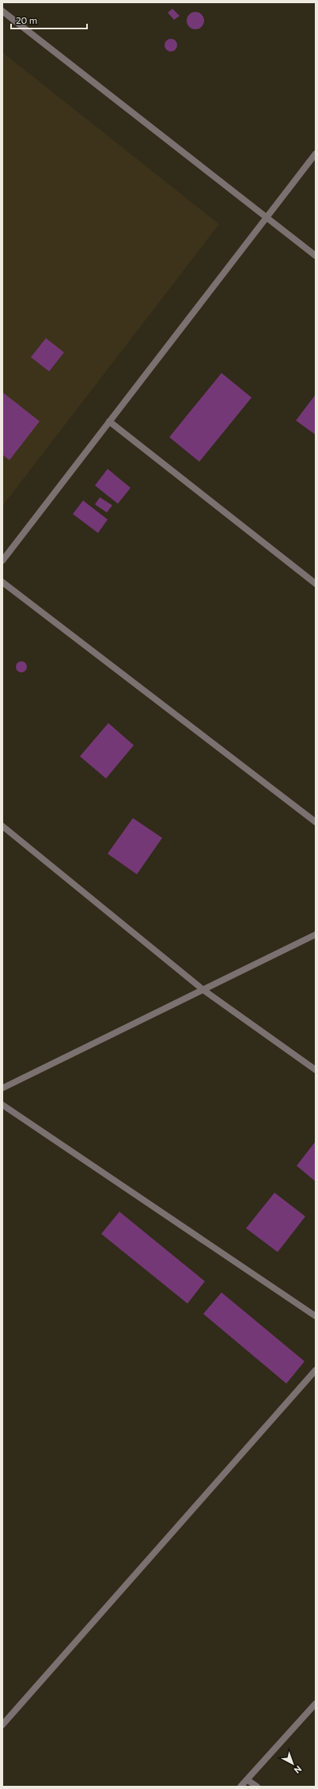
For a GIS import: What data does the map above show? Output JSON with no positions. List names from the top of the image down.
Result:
{
  "scale_bar": "20 m",
  "north": "bottom right"
}
